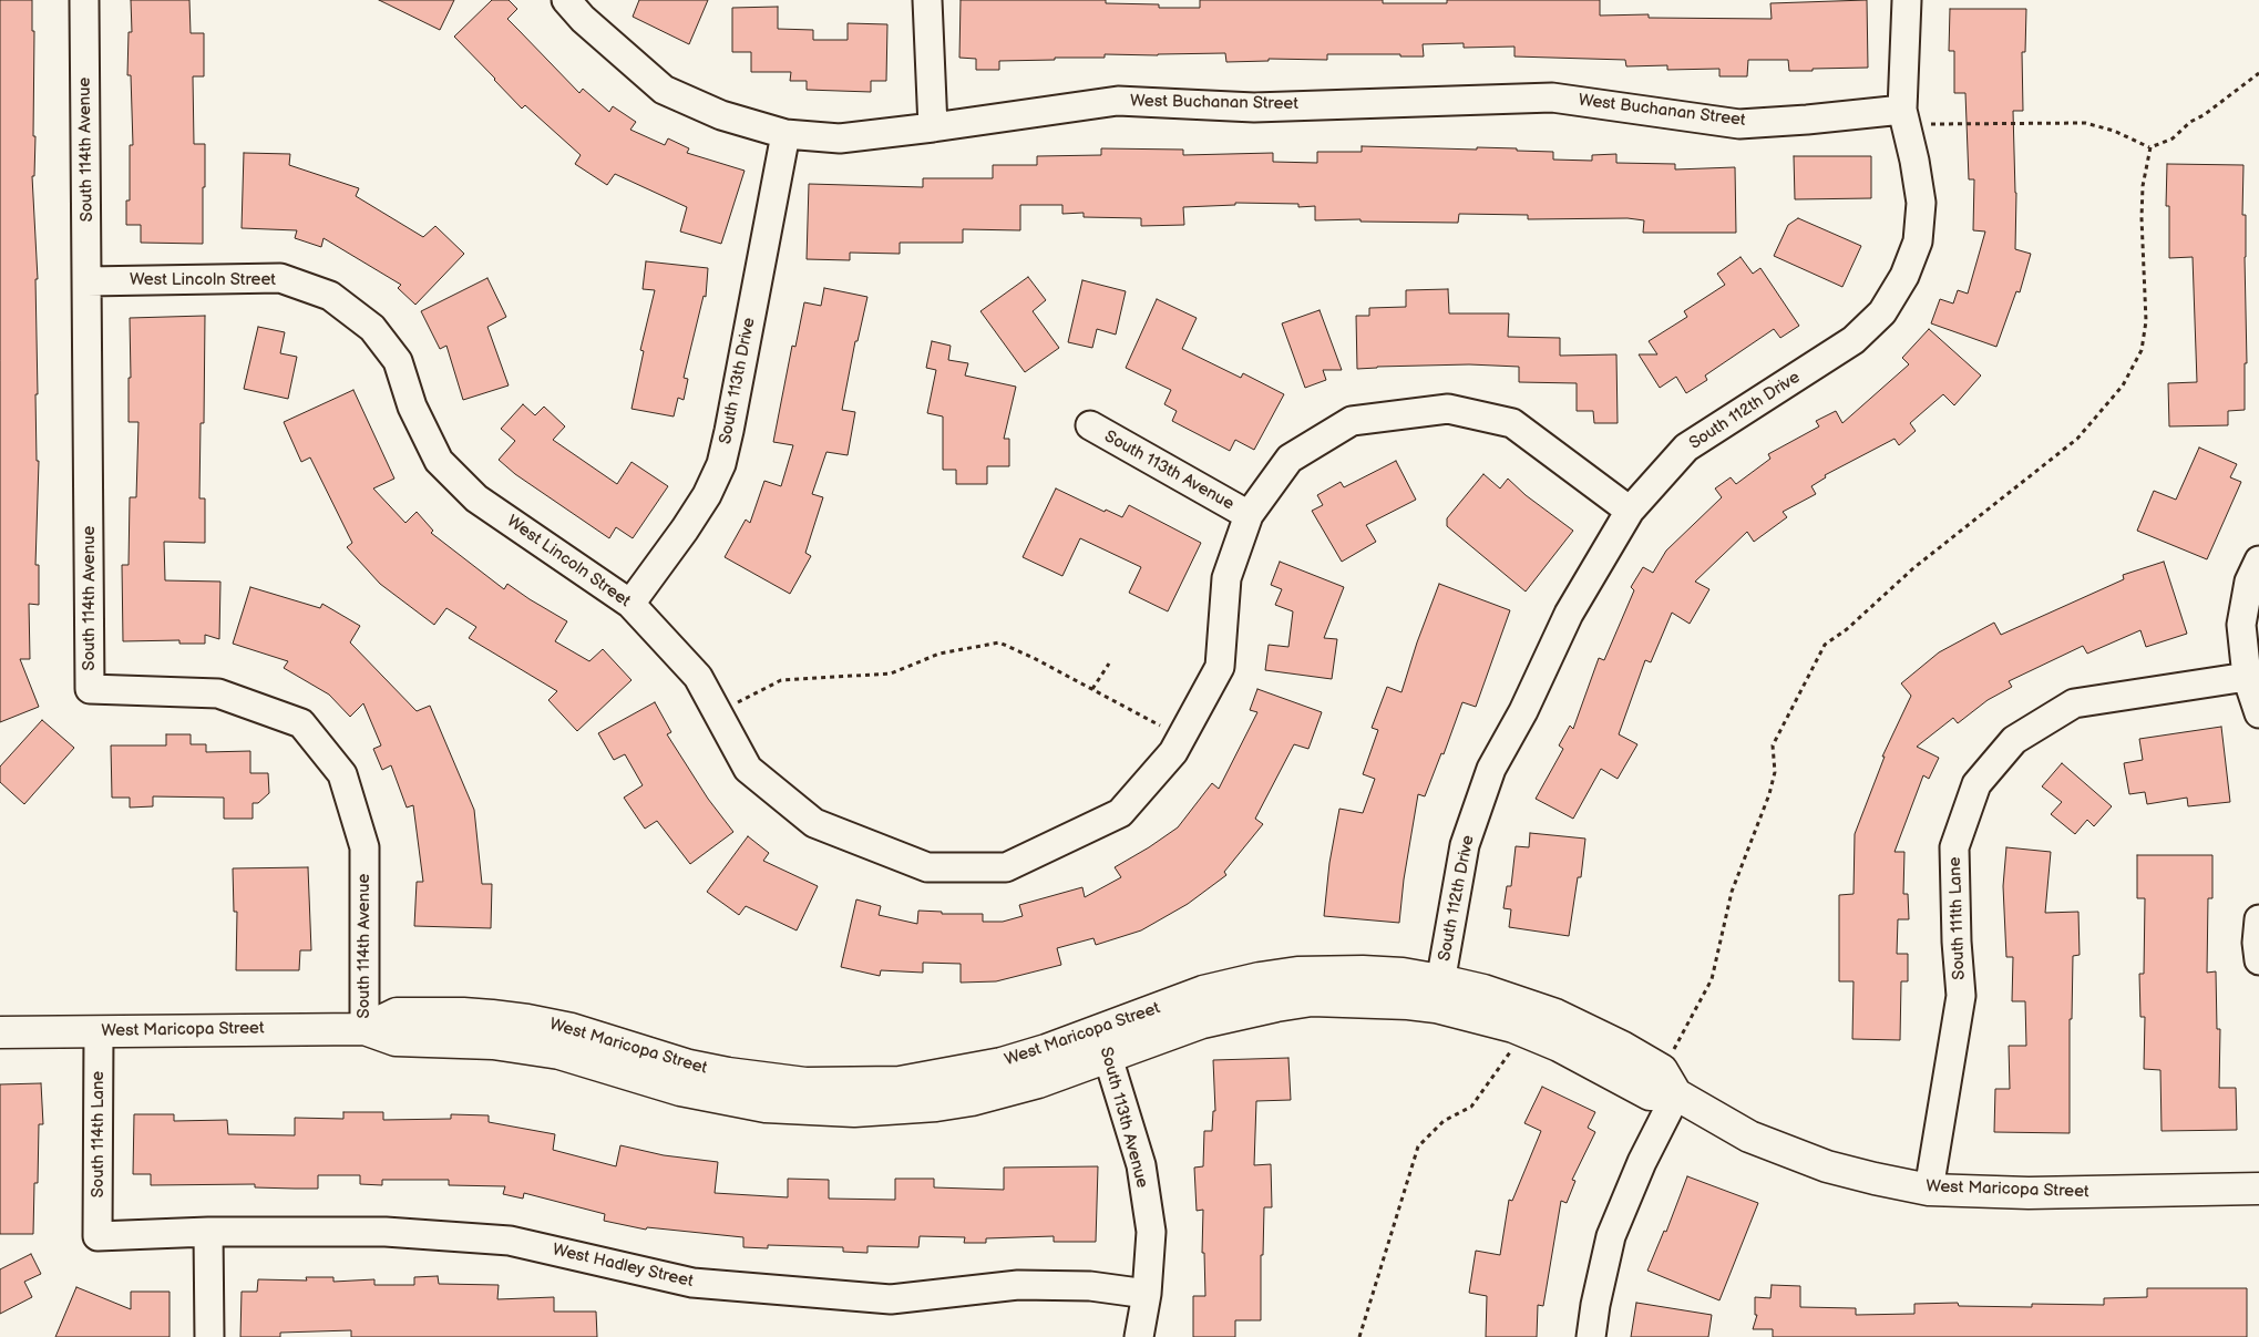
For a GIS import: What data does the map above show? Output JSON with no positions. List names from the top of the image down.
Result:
{
  "streets": {
    "street": [
      "West Buchanan Street",
      "South 114th Avenue",
      "West Lincoln Street",
      "South 113th Drive",
      "South 112th Drive",
      "South 113th Avenue",
      "South 111th Lane",
      "West Maricopa Street",
      "South 114th Lane",
      "West Hadley Street"
    ]
  },
  "crossings": [
    ["West Buchanan Street", "South 113th Drive"],
    ["West Buchanan Street", "South 112th Drive"],
    ["South 114th Avenue", "West Lincoln Street"],
    ["South 114th Avenue", "West Maricopa Street"],
    ["West Lincoln Street", "South 113th Drive"],
    ["West Lincoln Street", "South 112th Drive"],
    ["West Lincoln Street", "South 113th Avenue"],
    ["South 112th Drive", "West Maricopa Street"],
    ["South 113th Avenue", "West Maricopa Street"],
    ["South 113th Avenue", "West Hadley Street"],
    ["South 111th Lane", "West Maricopa Street"],
    ["West Maricopa Street", "South 114th Lane"],
    ["South 114th Lane", "West Hadley Street"]
  ]
}
